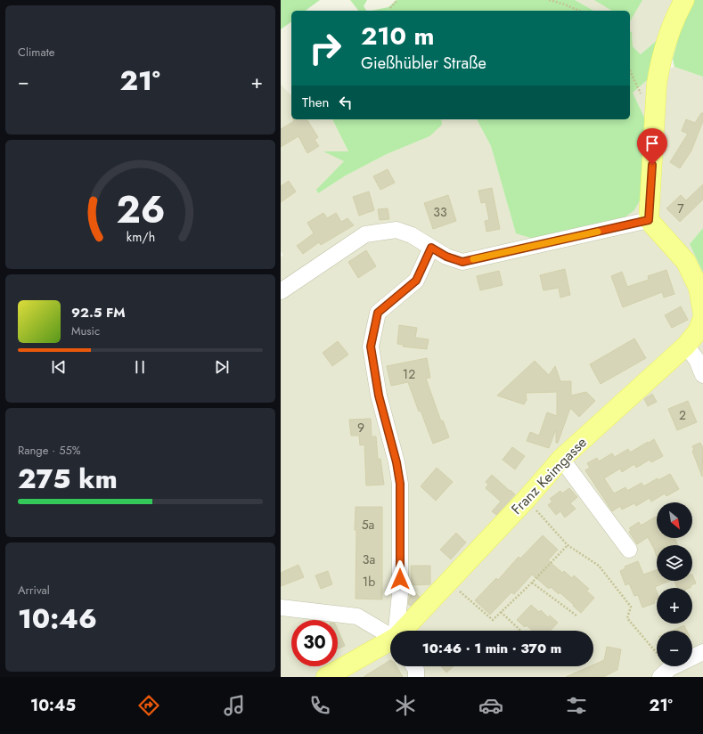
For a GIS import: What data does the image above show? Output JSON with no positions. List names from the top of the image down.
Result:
{
  "streets": {
    "main road": ["Franz Keimgasse"]
  },
  "house_numbers": [
    "7",
    "33",
    "12",
    "2",
    "9",
    "5a",
    "3a",
    "1b"
  ],
  "north": "bottom right",
  "page": {
    "tile": [
      "Climate",
      ["Range · 55%", "275 km"],
      ["Arrival", "10:46"]
    ],
    "turn": ["210 m", "Gießhübler Straße"],
    "heat": ["−", "21°", "+"],
    "then": "Then",
    "song": ["92.5 FM", "Music"],
    "map_buttons": ["+", "−"],
    "limit": "30",
    "trip": "10:46 · 1 min · 370 m",
    "tabs": ["10:45", "21°"],
    "gauge": ["26", "km/h"]
  }
}
